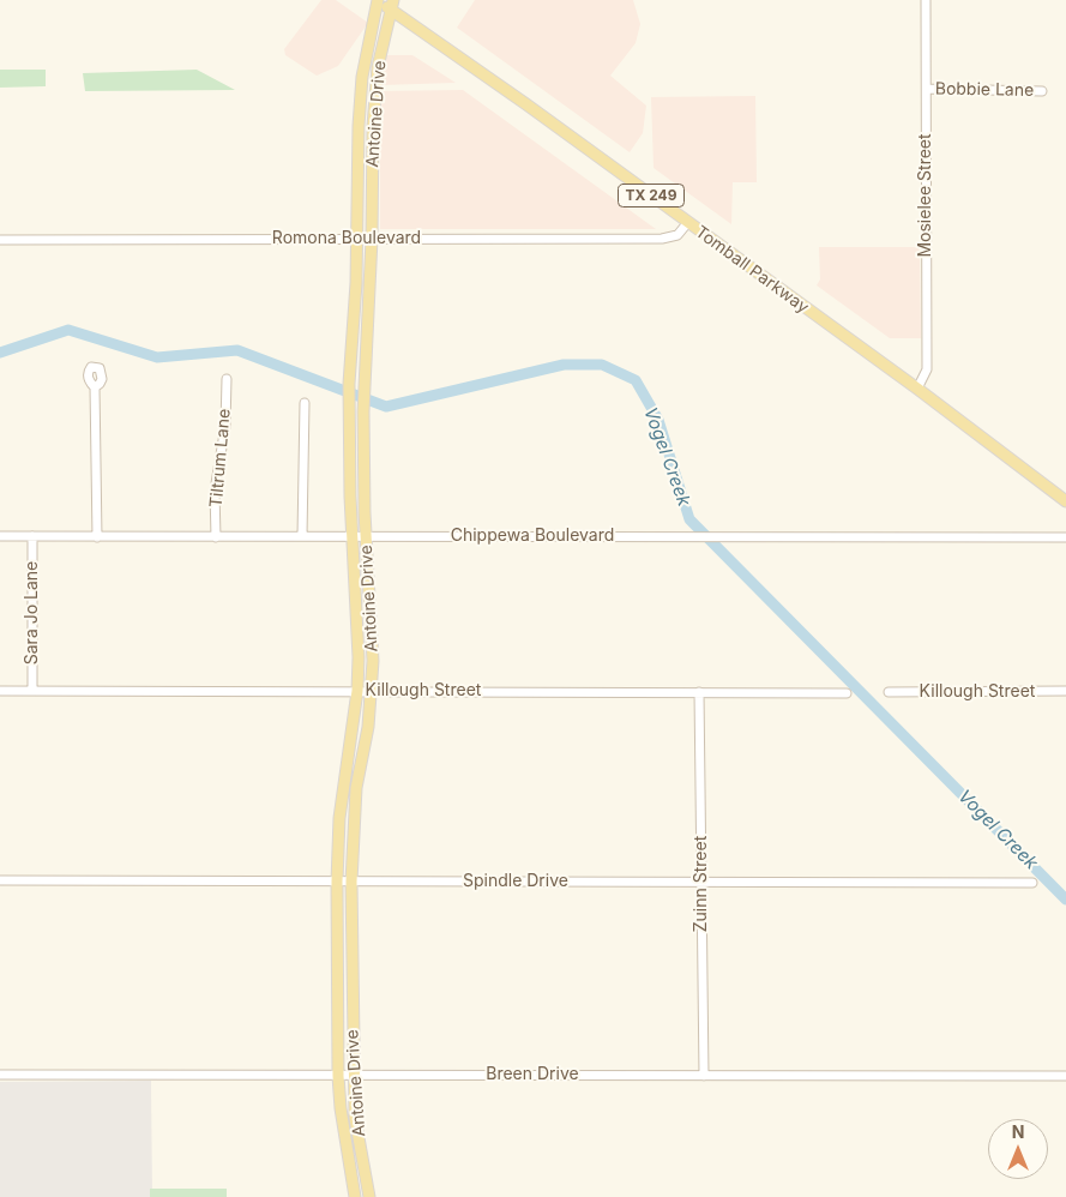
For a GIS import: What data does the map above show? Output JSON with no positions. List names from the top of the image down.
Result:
{
  "streets": {
    "main road": ["Antoine Drive", "TX 249", "Tomball Parkway"],
    "street": [
      "Bobbie Lane",
      "Mosielee Street",
      "Romona Boulevard",
      "Tiltrum Lane",
      "Chippewa Boulevard",
      "Sara Jo Lane",
      "Killough Street",
      "Spindle Drive",
      "Zuinn Street",
      "Breen Drive"
    ]
  },
  "crossings": [
    ["Bobbie Lane", "Mosielee Street"],
    ["Antoine Drive", "Romona Boulevard"],
    ["Antoine Drive", "Tomball Parkway"],
    ["Antoine Drive", "Chippewa Boulevard"],
    ["Antoine Drive", "Killough Street"],
    ["Antoine Drive", "Spindle Drive"],
    ["Antoine Drive", "Breen Drive"],
    ["Mosielee Street", "Tomball Parkway"],
    ["Romona Boulevard", "Tomball Parkway"],
    ["Tiltrum Lane", "Chippewa Boulevard"],
    ["Chippewa Boulevard", "Sara Jo Lane"],
    ["Sara Jo Lane", "Killough Street"],
    ["Killough Street", "Zuinn Street"],
    ["Spindle Drive", "Zuinn Street"],
    ["Zuinn Street", "Breen Drive"]
  ],
  "water": ["Vogel Creek"],
  "north": "top"
}
